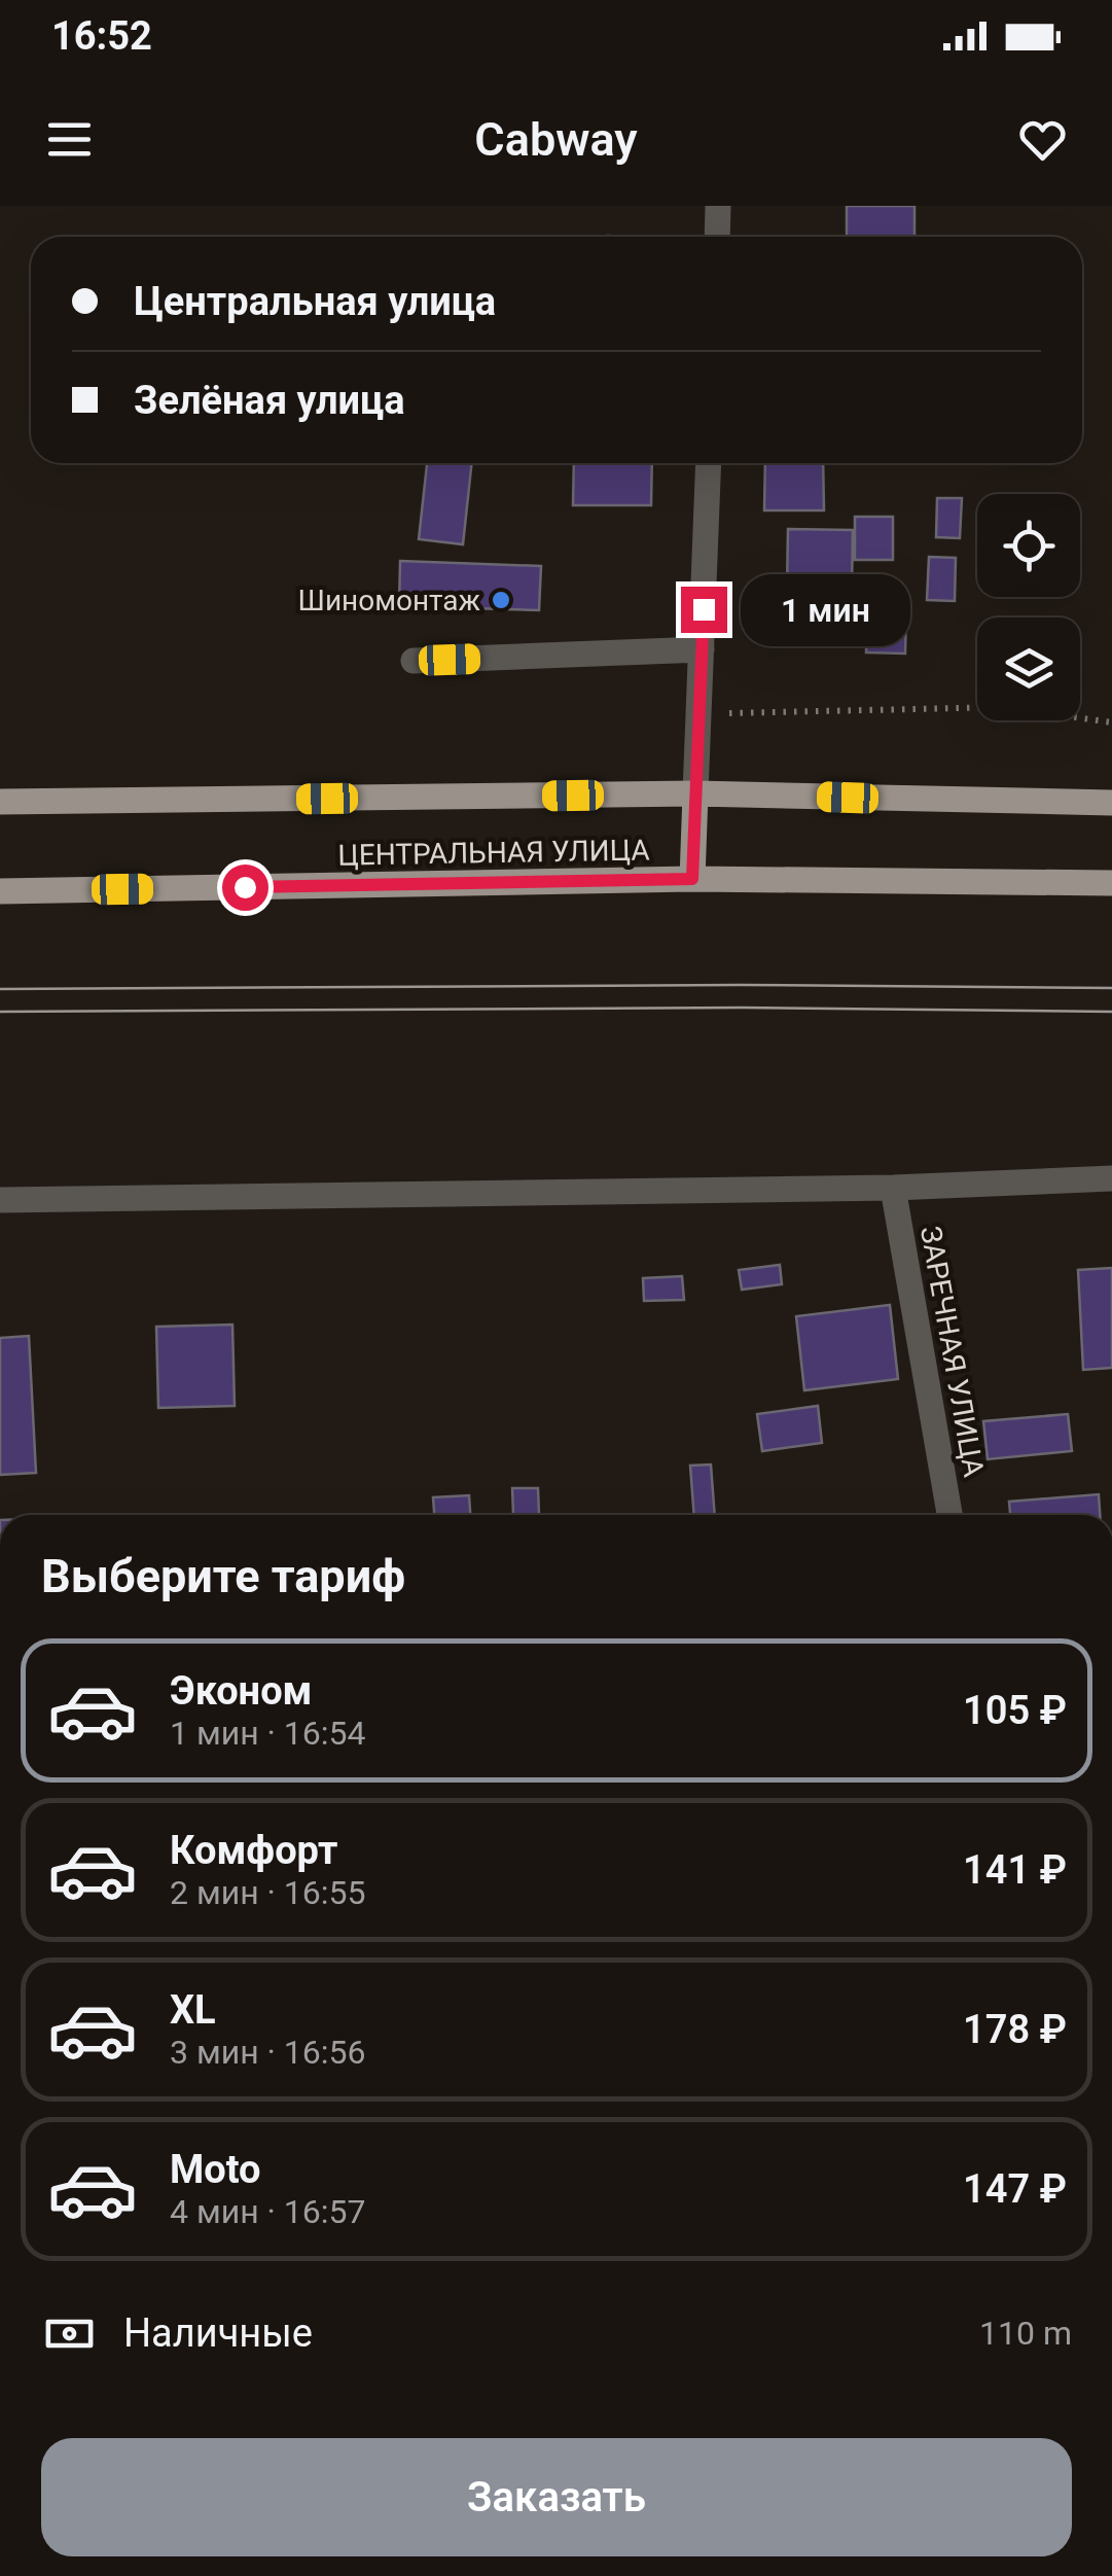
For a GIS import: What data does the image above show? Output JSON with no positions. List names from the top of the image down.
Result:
{
  "streets": {
    "main road": ["ЦЕНТРАЛЬНАЯ УЛИЦА"],
    "street": ["ЗАРЕЧНАЯ УЛИЦА"]
  },
  "places": ["Шиномонтаж"],
  "page": {
    "status": "16:52",
    "header": "Cabway",
    "banner": ["Центральная улица", "Зелёная улица"],
    "bubble": "1 мин",
    "heading": "Выберите тариф",
    "list": [
      {
        "name": "Эконом",
        "note": "1 мин · 16:54",
        "value": "105 ₽"
      },
      {
        "name": "Комфорт",
        "note": "2 мин · 16:55",
        "value": "141 ₽"
      },
      {
        "name": "XL",
        "note": "3 мин · 16:56",
        "value": "178 ₽"
      },
      {
        "name": "Moto",
        "note": "4 мин · 16:57",
        "value": "147 ₽"
      }
    ],
    "pay": ["Наличные", "110 m"],
    "buttons": "Заказать"
  }
}
